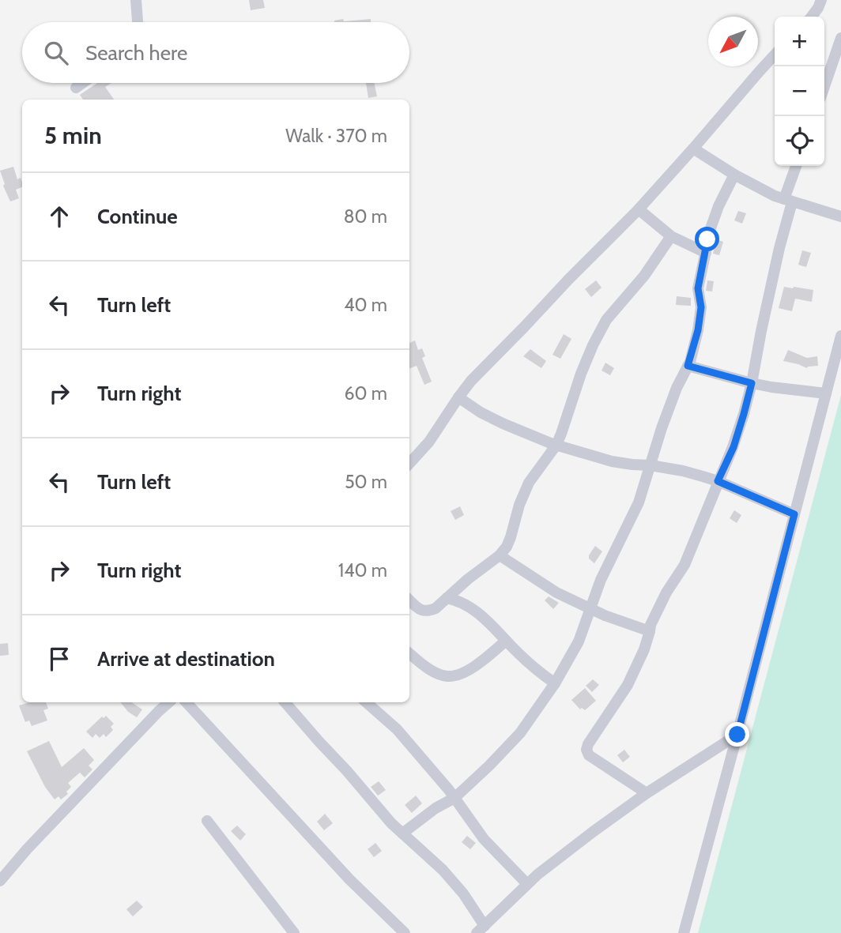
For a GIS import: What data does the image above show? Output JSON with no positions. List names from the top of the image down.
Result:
{
  "north": "bottom left",
  "page": {
    "map_buttons": ["+", "−"],
    "search": "Search here",
    "heading": ["5 min", "Walk · 370 m"],
    "list": [
      ["Continue", "80 m"],
      ["Turn left", "40 m"],
      ["Turn right", "60 m"],
      ["Turn left", "50 m"],
      ["Turn right", "140 m"],
      "Arrive at destination"
    ]
  }
}
